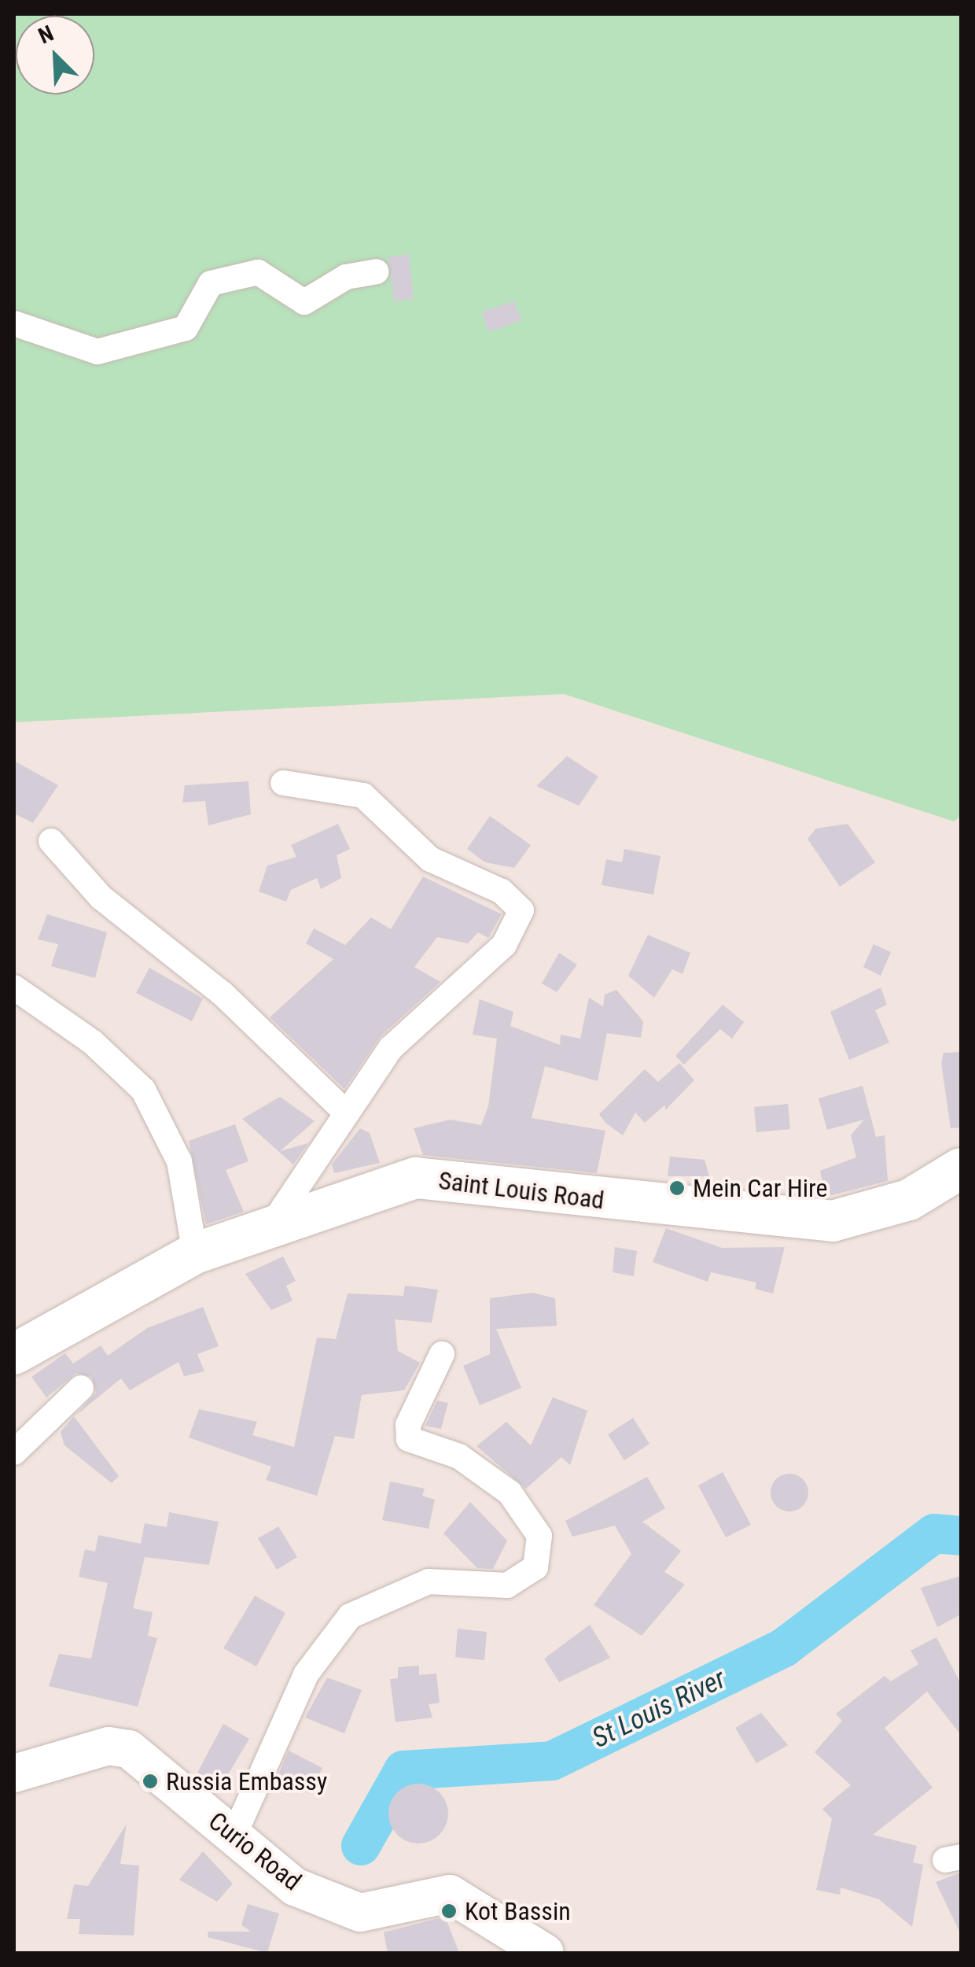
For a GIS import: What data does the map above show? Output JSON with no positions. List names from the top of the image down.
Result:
{
  "streets": {
    "main road": ["Saint Louis Road", "Curio Road"]
  },
  "water": ["St Louis River"],
  "places": ["Mein Car Hire", "Russia Embassy", "Kot Bassin"],
  "north": "top left"
}
